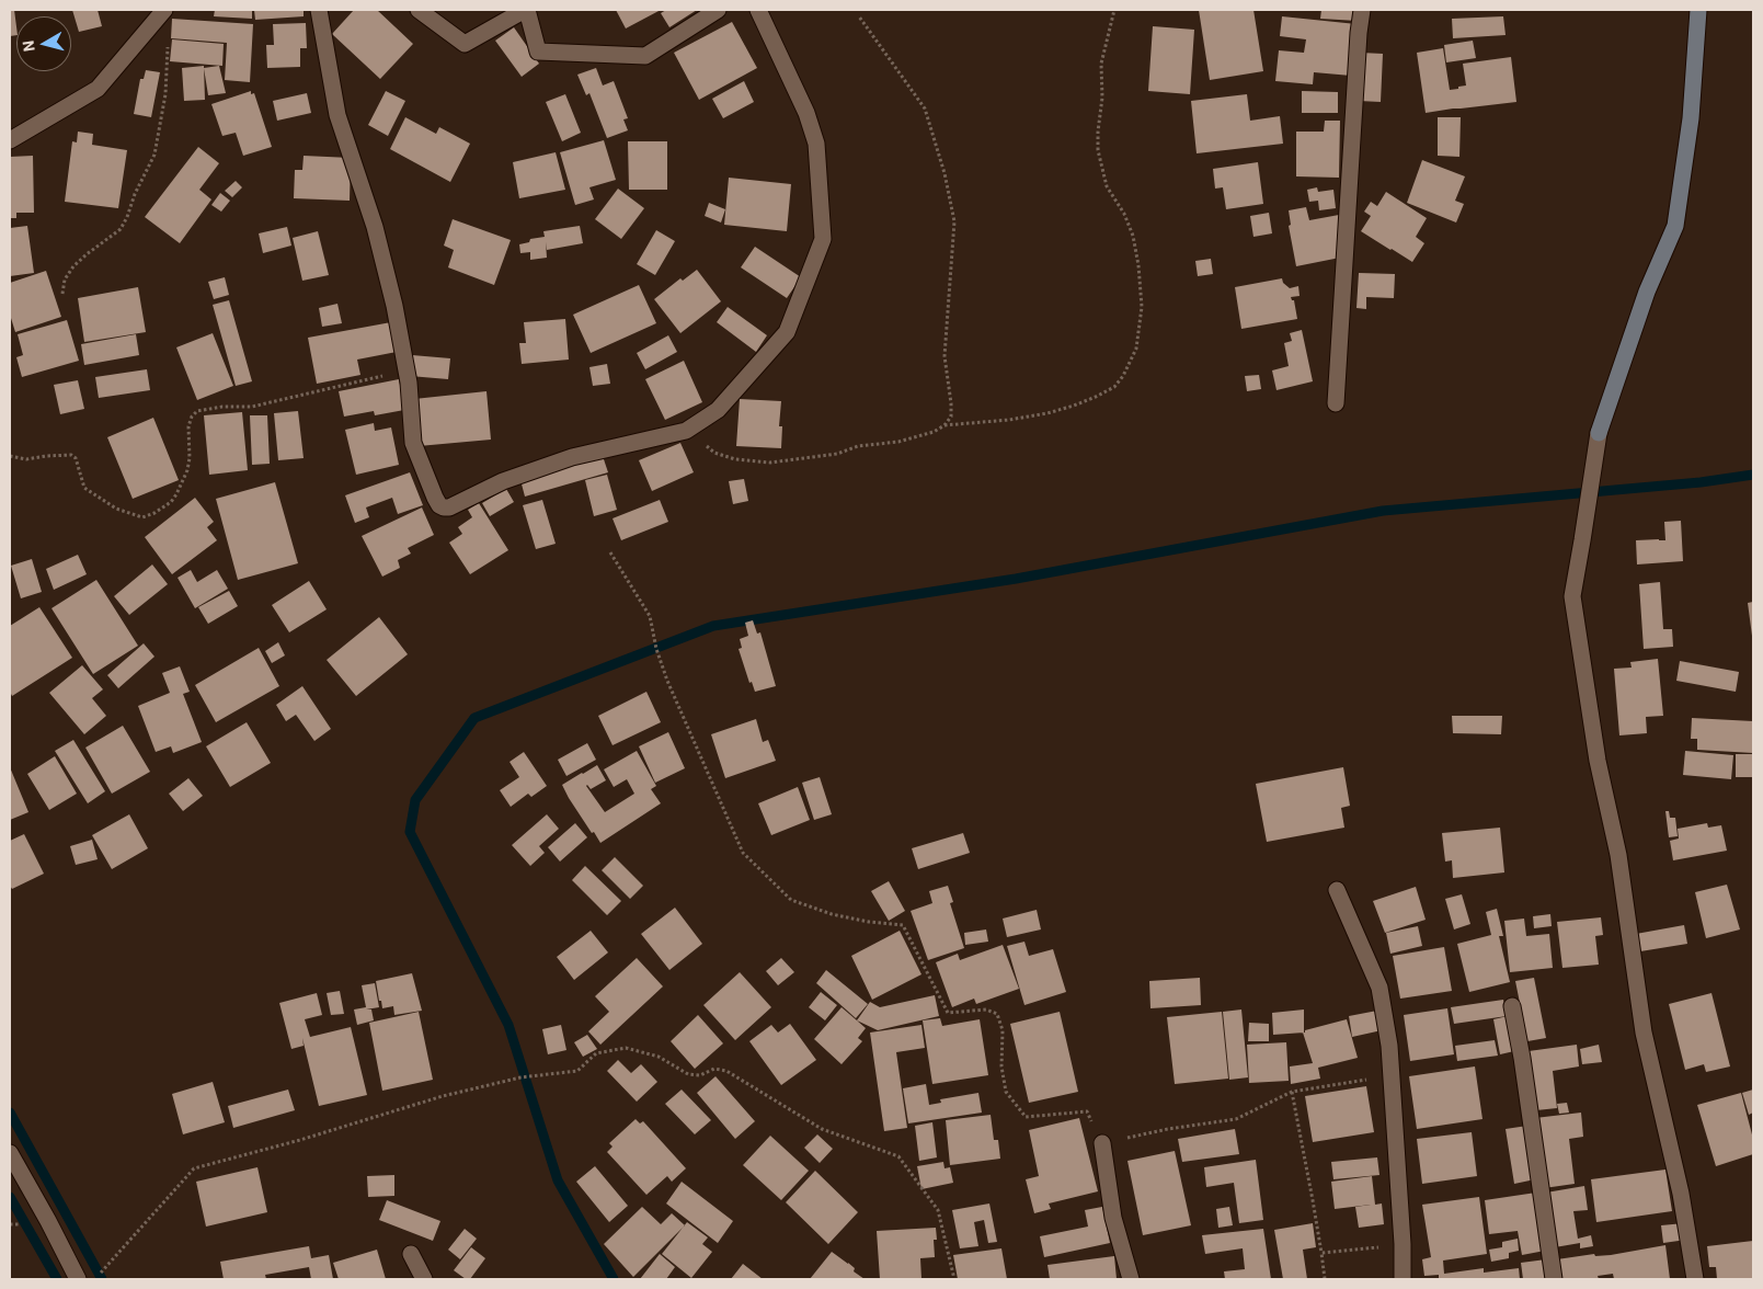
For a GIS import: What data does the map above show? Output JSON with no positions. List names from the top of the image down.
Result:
{
  "north": "left"
}
